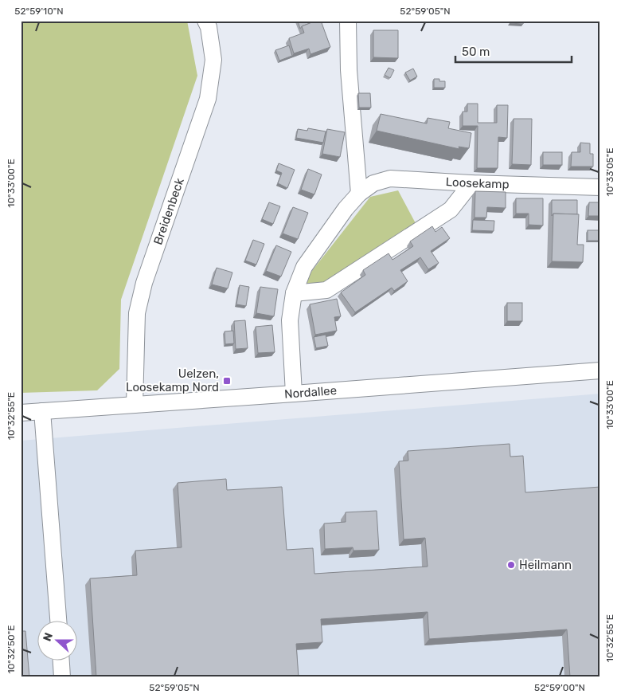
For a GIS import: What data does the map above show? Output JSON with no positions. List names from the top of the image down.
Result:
{
  "streets": {
    "street": ["Loosekamp", "Breidenbeck", "Nordallee"]
  },
  "crossings": [
    ["Loosekamp", "Nordallee"],
    ["Breidenbeck", "Nordallee"]
  ],
  "places": {
    "transit": ["Uelzen, Loosekamp Nord"],
    "other": ["Heilmann"]
  },
  "scale_bar": "50 m",
  "north": "left",
  "coordinates": [
    "52°59'10\"N",
    "52°59'05\"N",
    "10°33'05\"E",
    "10°33'00\"E",
    "10°32'55\"E",
    "10°32'50\"E",
    "52°59'00\"N"
  ]
}
